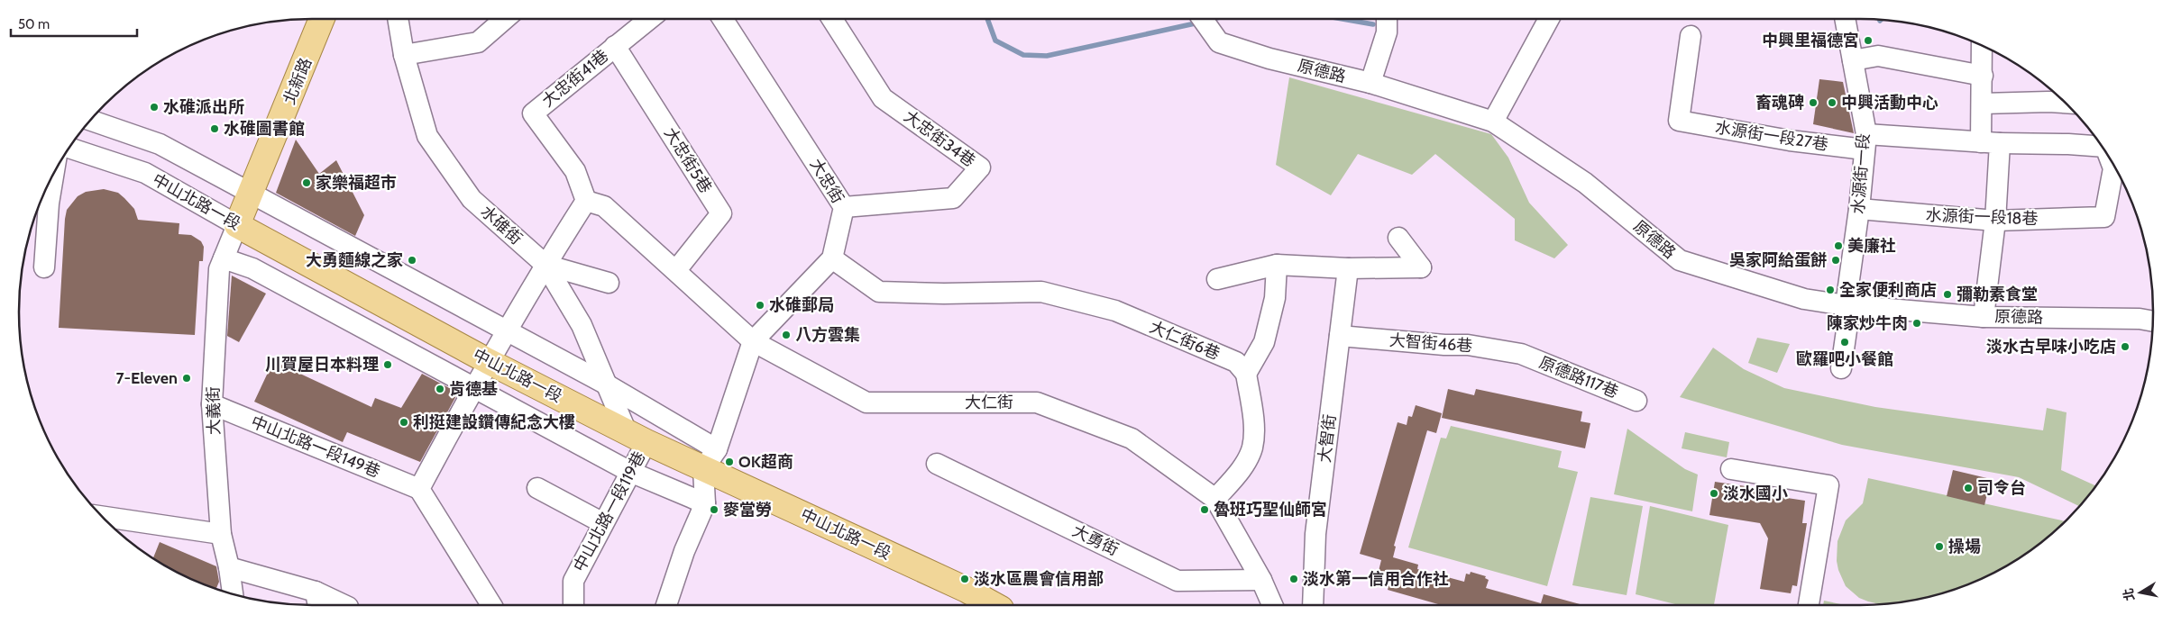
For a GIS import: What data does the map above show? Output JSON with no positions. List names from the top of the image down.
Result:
{
  "streets": {
    "main road": ["北新路", "中山北路一段"],
    "street": [
      "原德路",
      "大忠街41巷",
      "水源街一段27巷",
      "大忠街34巷",
      "大忠街5巷",
      "水源街一段",
      "大忠街",
      "水源街一段18巷",
      "水碓街",
      "大仁街6巷",
      "大智街46巷",
      "原德路117巷",
      "大仁街",
      "大義街",
      "大智街",
      "中山北路一段149巷",
      "中山北路一段119巷",
      "大勇街"
    ]
  },
  "crossings": [
    ["原德路", "水源街一段"],
    ["大忠街41巷", "大忠街5巷"],
    ["北新路", "中山北路一段"],
    ["北新路", "大義街"],
    ["水源街一段27巷", "水源街一段"],
    ["水源街一段27巷", "水源街一段18巷"],
    ["大忠街34巷", "大忠街"],
    ["水源街一段", "水源街一段18巷"],
    ["大忠街", "大仁街6巷"],
    ["中山北路一段", "水碓街"],
    ["中山北路一段", "大義街"],
    ["中山北路一段", "中山北路一段119巷"],
    ["水碓街", "中山北路一段119巷"],
    ["大智街46巷", "原德路117巷"],
    ["大智街46巷", "大智街"],
    ["大仁街", "大勇街"],
    ["大義街", "中山北路一段149巷"]
  ],
  "places": [
    "中興里福德宮",
    "畜魂碑",
    "中興活動中心",
    "水碓派出所",
    "水碓圖書館",
    "家樂福超市",
    "美廉社",
    "大勇麵線之家",
    "吳家阿給蛋餅",
    "全家便利商店",
    "彌勒素食堂",
    "水碓郵局",
    "陳家炒牛肉",
    "八方雲集",
    "歐羅吧小餐館",
    "淡水古早味小吃店",
    "川賀屋日本料理",
    "7-Eleven",
    "肯德基",
    "利挺建設鑽傳紀念大樓",
    "OK超商",
    "司令台",
    "淡水國小",
    "麥當勞",
    "魯班巧聖仙師宮",
    "操場",
    "淡水區農會信用部",
    "淡水第一信用合作社"
  ],
  "scale_bar": "50 m",
  "north": "left"
}
